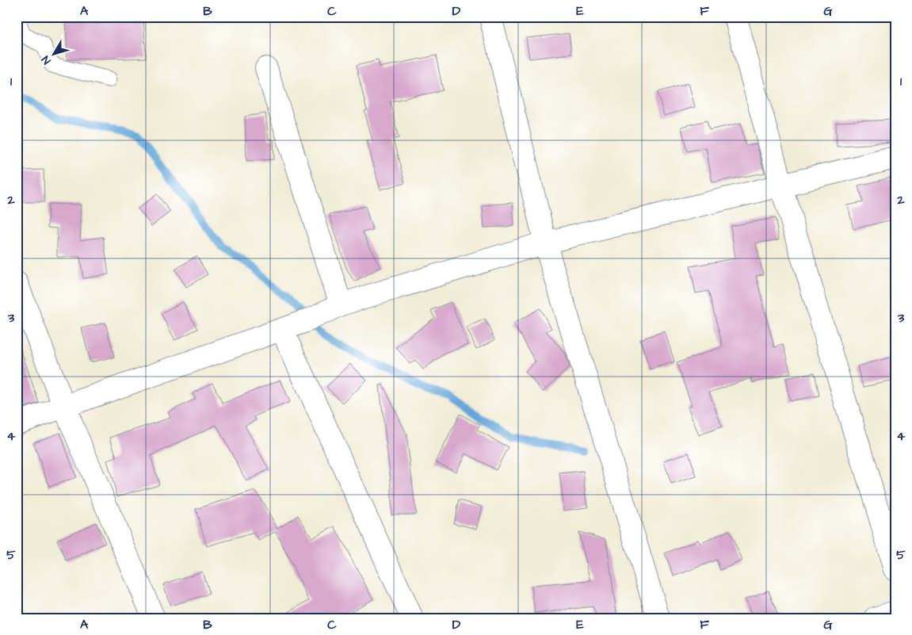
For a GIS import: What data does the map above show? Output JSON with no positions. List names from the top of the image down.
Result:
{
  "north": "bottom left",
  "grid": {
    "columns": [
      "A",
      "B",
      "C",
      "D",
      "E",
      "F",
      "G"
    ],
    "rows": [
      "1",
      "2",
      "3",
      "4",
      "5"
    ]
  }
}
